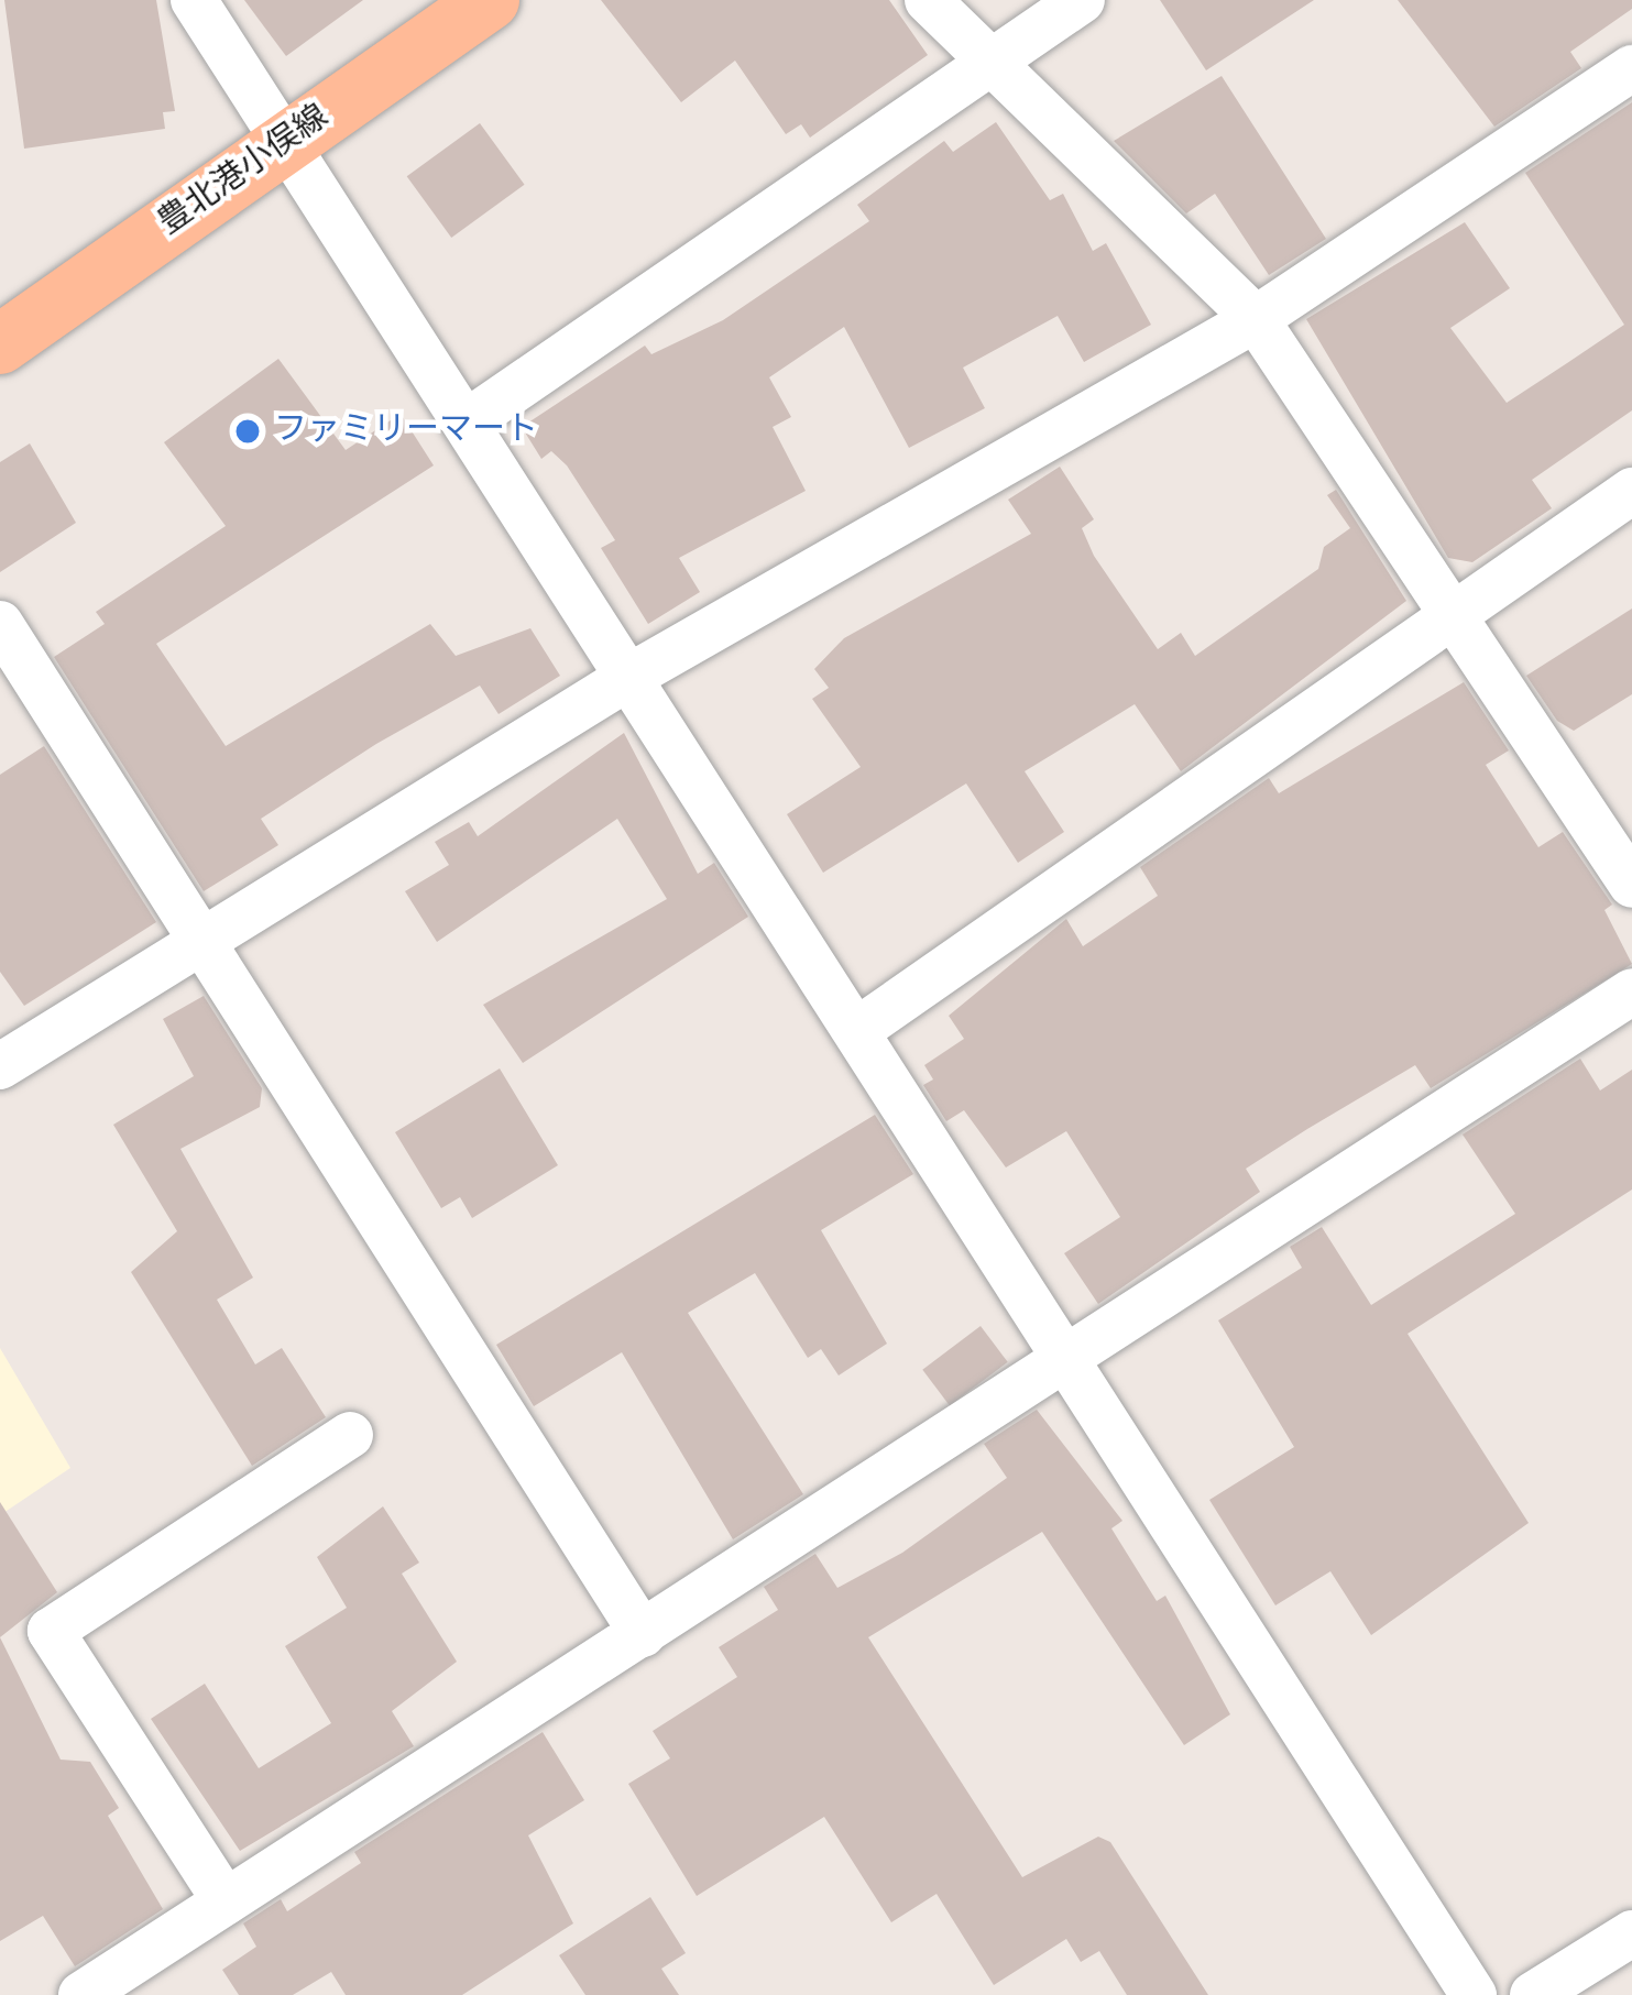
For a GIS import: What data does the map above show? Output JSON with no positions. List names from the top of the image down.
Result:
{
  "streets": {
    "main road": ["豊北港小俣線"]
  },
  "places": ["ファミリーマート"]
}
